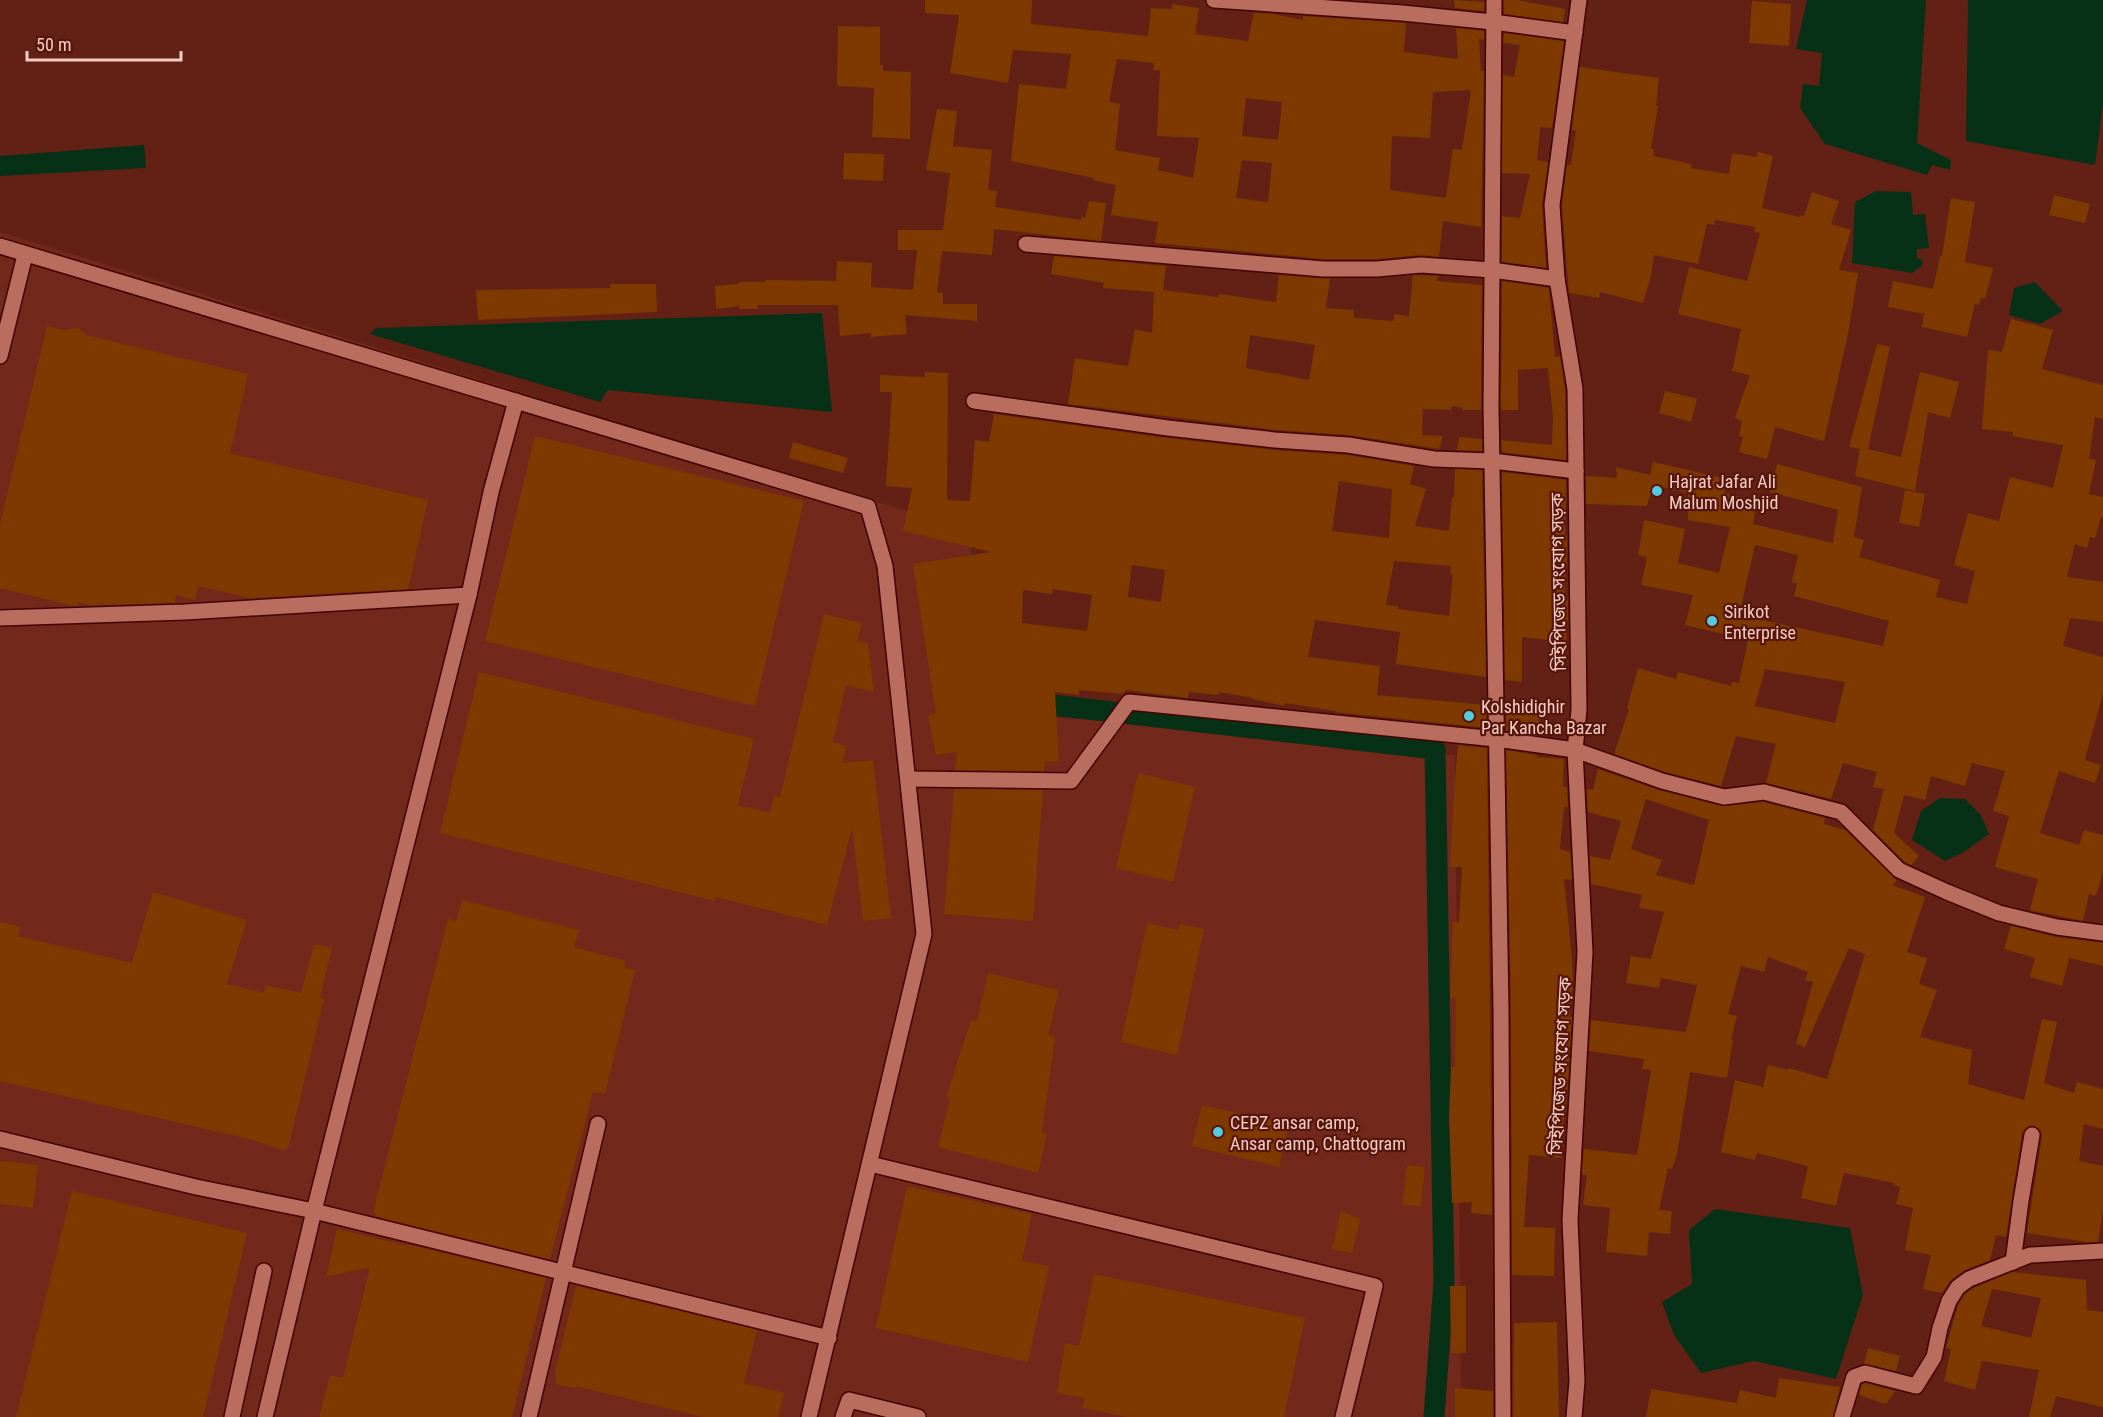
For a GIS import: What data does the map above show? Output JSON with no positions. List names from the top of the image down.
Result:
{
  "streets": {
    "street": ["সিইপিজেড সংযোগ সড়ক"]
  },
  "places": [
    "Hajrat Jafar Ali Malum Moshjid",
    "Sirikot Enterprise",
    "Kolshidighir Par Kancha Bazar",
    "CEPZ ansar camp, Ansar camp, Chattogram"
  ],
  "scale_bar": "50 m"
}
